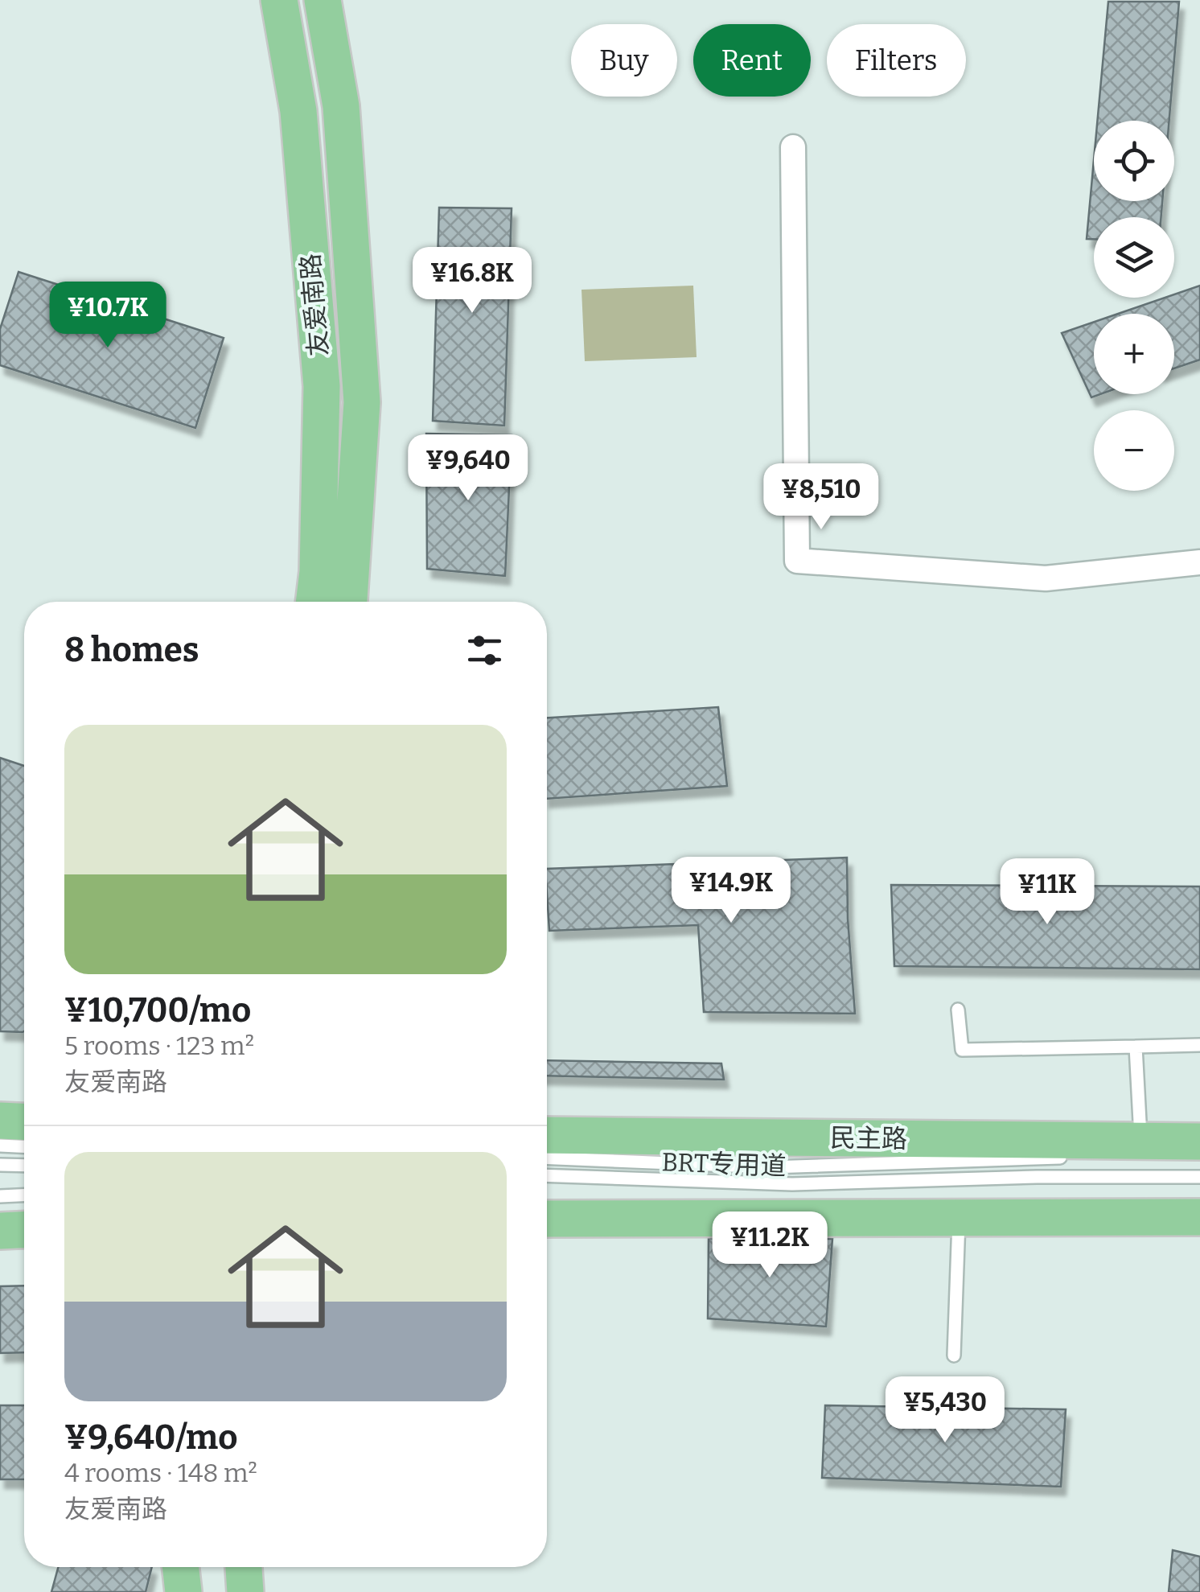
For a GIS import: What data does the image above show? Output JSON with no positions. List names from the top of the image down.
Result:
{
  "streets": {
    "main road": ["友爱南路", "民主路"],
    "lane": ["BRT专用道"]
  },
  "page": {
    "chip": ["Buy", "Rent", "Filters"],
    "map_buttons": ["+", "−"],
    "price": [
      "¥16.8K",
      "¥10.7K",
      "¥9,640",
      "¥8,510",
      "¥14.9K",
      "¥11K",
      "¥11.2K",
      "¥5,430"
    ],
    "heading": "8 homes",
    "list": [
      {
        "name": "¥10,700/mo",
        "note": "5 rooms · 123 m² · 友爱南路"
      },
      {
        "name": "¥9,640/mo",
        "note": "4 rooms · 148 m² · 友爱南路"
      }
    ]
  }
}
